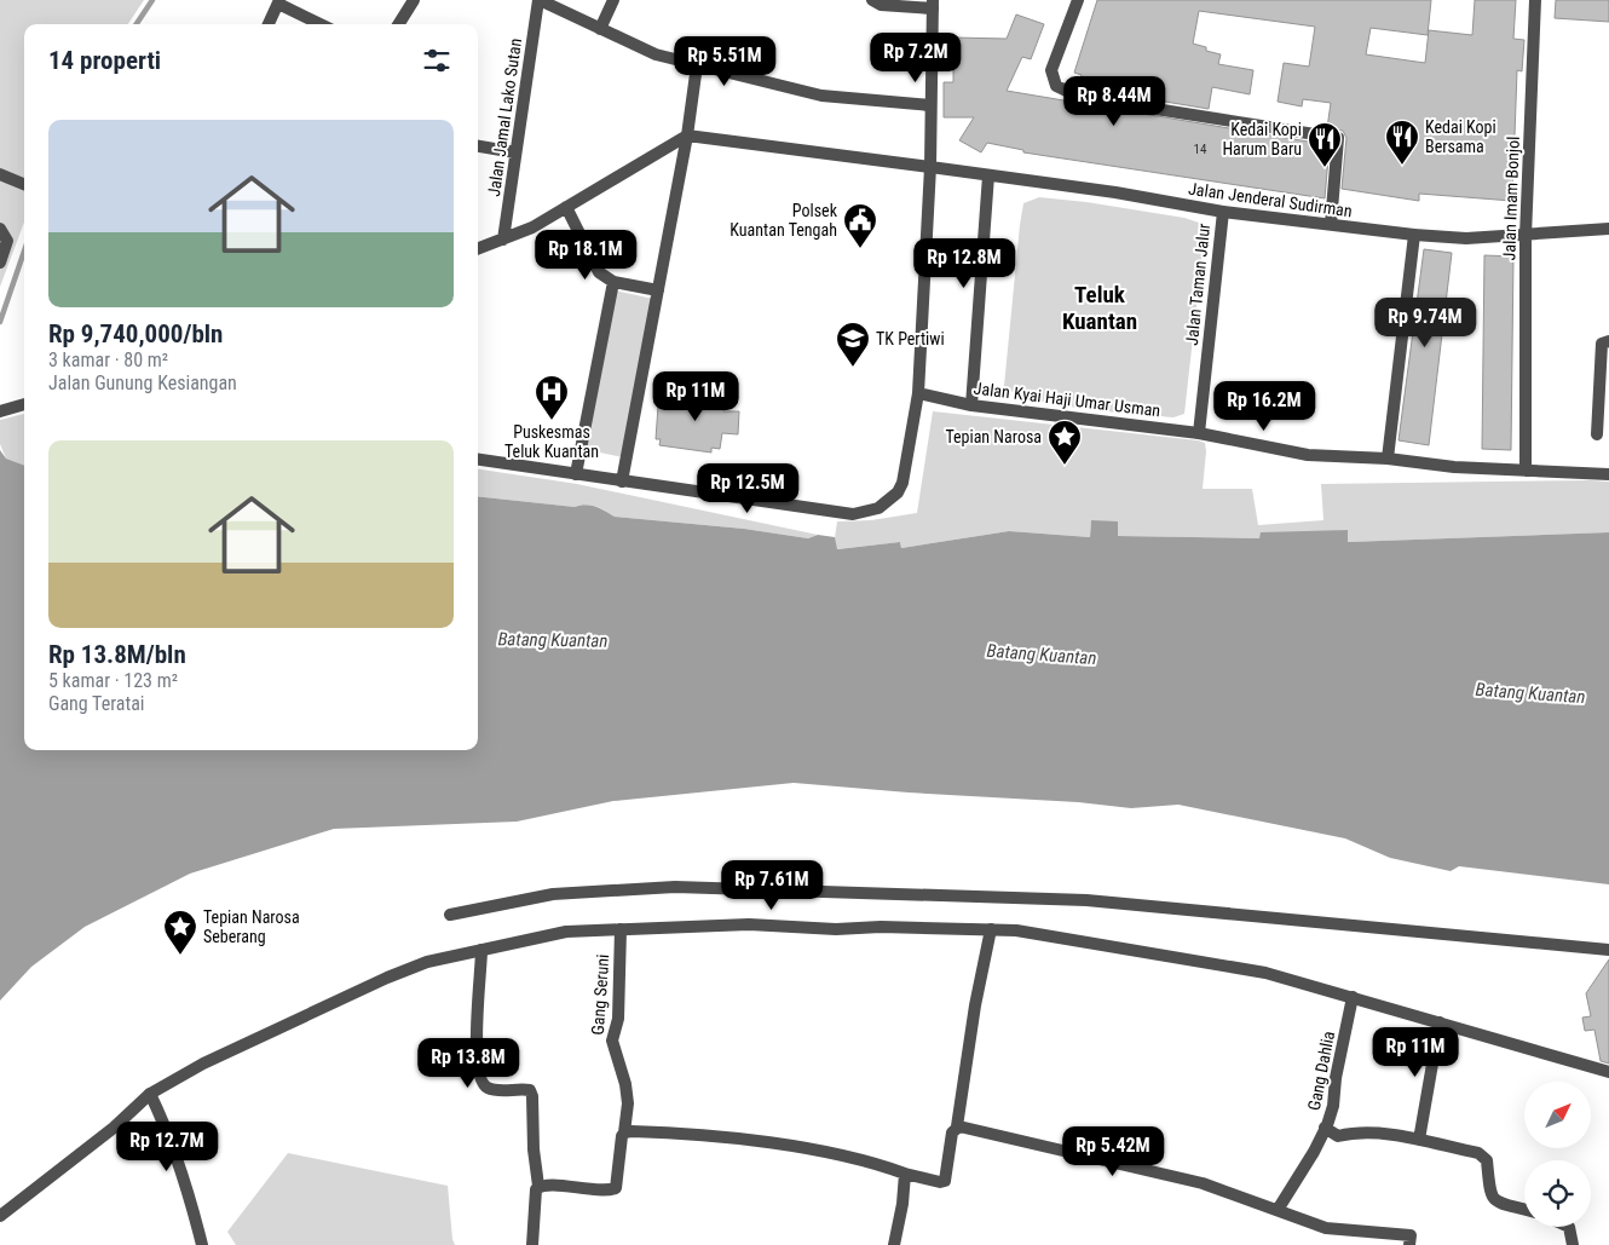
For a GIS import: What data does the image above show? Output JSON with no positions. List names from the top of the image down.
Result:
{
  "streets": {
    "street": [
      "Jalan Jamal Lako Sutan",
      "Jalan Imam Bonjol",
      "Jalan Jenderal Sudirman",
      "Jalan Taman Jalur",
      "Jalan Kyai Haji Umar Usman",
      "Gang Seruni",
      "Gang Dahlia"
    ]
  },
  "crossings": [
    ["Jalan Imam Bonjol", "Jalan Jenderal Sudirman"],
    ["Jalan Imam Bonjol", "Jalan Kyai Haji Umar Usman"],
    ["Jalan Jenderal Sudirman", "Jalan Taman Jalur"],
    ["Jalan Taman Jalur", "Jalan Kyai Haji Umar Usman"]
  ],
  "districts": ["Teluk Kuantan"],
  "water": ["Batang Kuantan"],
  "places": {
    "restaurant": ["Kedai Kopi Bersama", "Kedai Kopi Harum Baru"],
    "public building": ["Polsek Kuantan Tengah"],
    "school or university": ["TK Pertiwi"],
    "hospital": ["Puskesmas Teluk Kuantan"],
    "place": ["Tepian Narosa", "Tepian Narosa Seberang"]
  },
  "house_numbers": ["14"],
  "north": "top right",
  "page": {
    "heading": "14 properti",
    "price": [
      "Rp 7.2M",
      "Rp 5.51M",
      "Rp 8.44M",
      "Rp 18.1M",
      "Rp 12.8M",
      "Rp 9.74M",
      "Rp 11M",
      "Rp 16.2M",
      "Rp 12.5M",
      "Rp 7.61M",
      "Rp 11M",
      "Rp 13.8M",
      "Rp 12.7M",
      "Rp 5.42M"
    ],
    "list": [
      {
        "name": "Rp 9,740,000/bln",
        "note": "3 kamar · 80 m² · Jalan Gunung Kesiangan"
      },
      {
        "name": "Rp 13.8M/bln",
        "note": "5 kamar · 123 m² · Gang Teratai"
      }
    ]
  }
}
